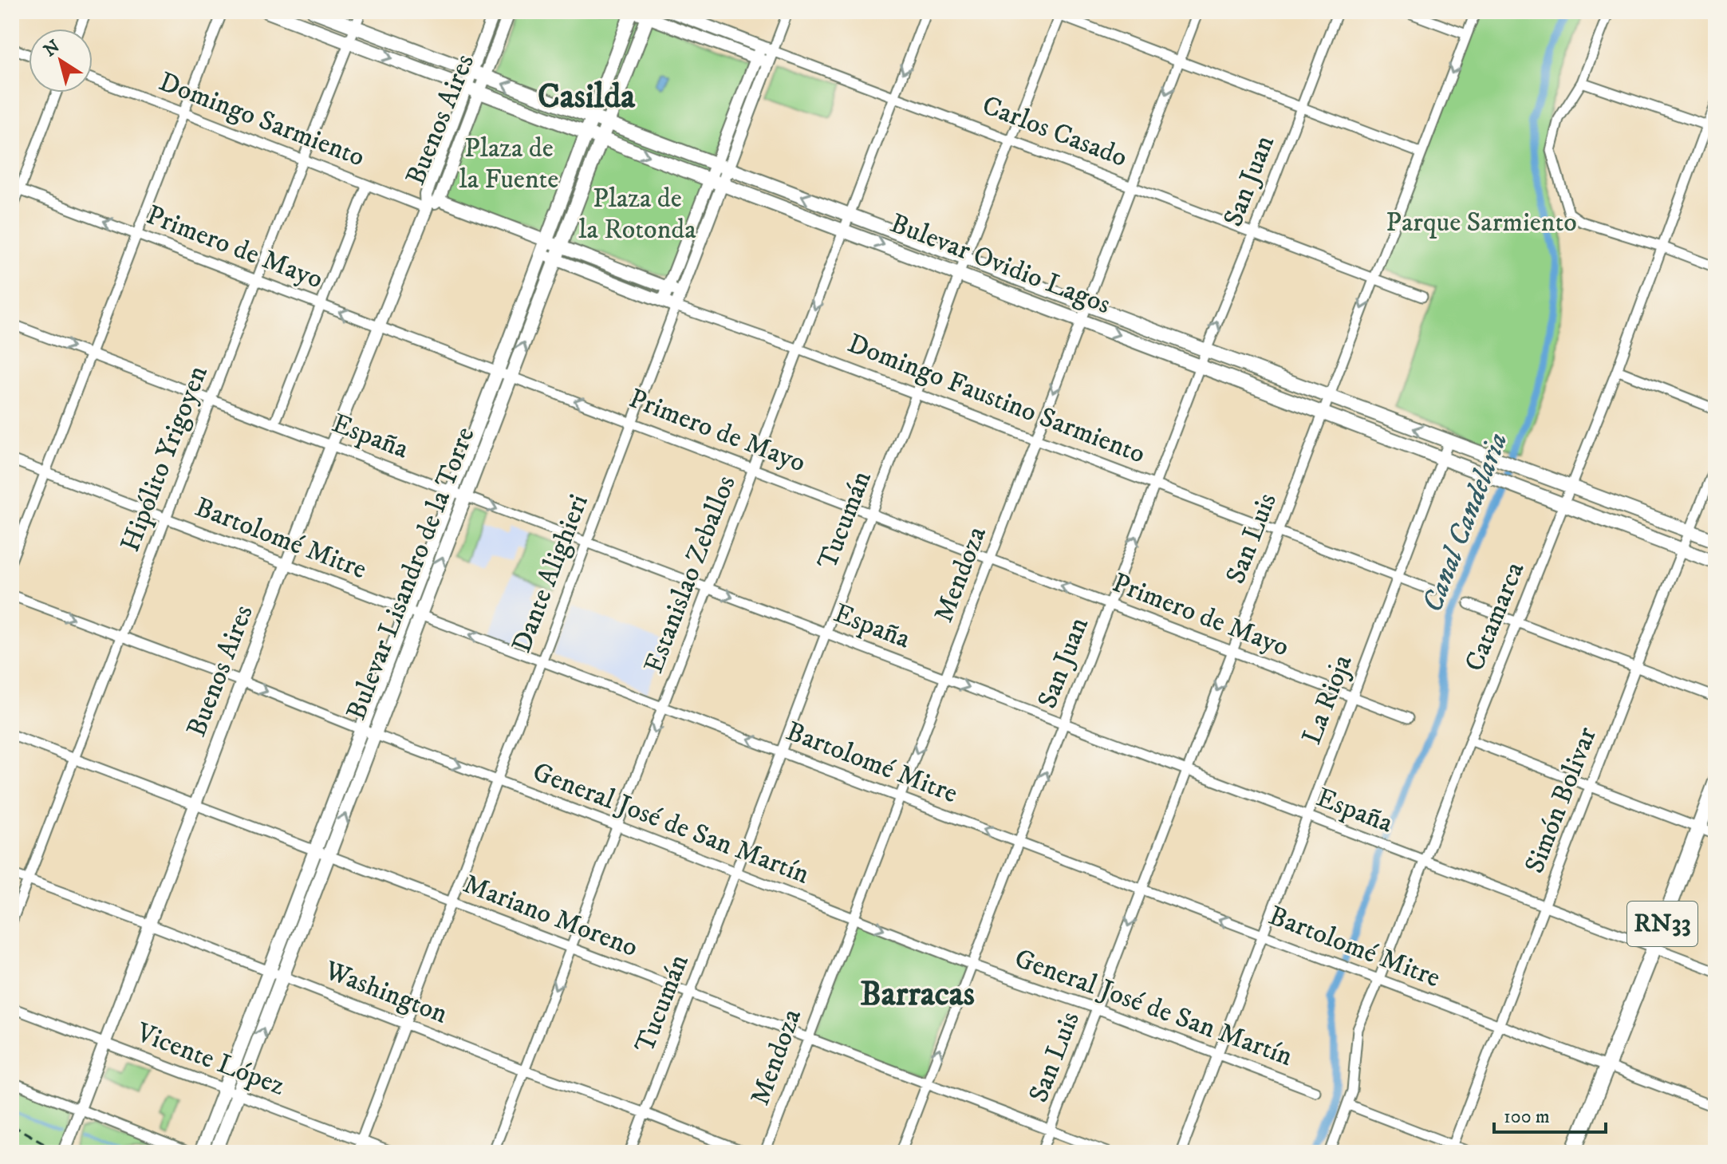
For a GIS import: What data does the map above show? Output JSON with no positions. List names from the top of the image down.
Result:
{
  "streets": {
    "highway": ["RN33"],
    "main road": ["Bulevar Ovidio Lagos", "Bulevar Lisandro de la Torre"],
    "street": [
      "Domingo Sarmiento",
      "Buenos Aires",
      "Carlos Casado",
      "San Juan",
      "Primero de Mayo",
      "Domingo Faustino Sarmiento",
      "España",
      "Hipólito Yrigoyen",
      "Tucumán",
      "Bartolomé Mitre",
      "San Luis",
      "Dante Alighieri",
      "Estanislao Zeballos",
      "Mendoza",
      "Catamarca",
      "La Rioja",
      "Simón Bolivar",
      "General José de San Martín",
      "Mariano Moreno",
      "Washington",
      "Vicente López"
    ]
  },
  "crossings": [
    ["Domingo Sarmiento", "Buenos Aires"],
    ["Domingo Sarmiento", "Hipólito Yrigoyen"],
    ["Buenos Aires", "Primero de Mayo"],
    ["Buenos Aires", "Bulevar Ovidio Lagos"],
    ["Buenos Aires", "Domingo Faustino Sarmiento"],
    ["Buenos Aires", "España"],
    ["Buenos Aires", "Bartolomé Mitre"],
    ["Buenos Aires", "General José de San Martín"],
    ["Buenos Aires", "Mariano Moreno"],
    ["Buenos Aires", "Washington"],
    ["Buenos Aires", "Vicente López"],
    ["Carlos Casado", "San Juan"],
    ["Carlos Casado", "Tucumán"],
    ["Carlos Casado", "San Luis"],
    ["Carlos Casado", "Dante Alighieri"],
    ["Carlos Casado", "Estanislao Zeballos"],
    ["Carlos Casado", "Mendoza"],
    ["San Juan", "Primero de Mayo"],
    ["San Juan", "Bulevar Ovidio Lagos"],
    ["San Juan", "Domingo Faustino Sarmiento"],
    ["San Juan", "España"],
    ["San Juan", "Bartolomé Mitre"],
    ["San Juan", "General José de San Martín"],
    ["San Juan", "Mariano Moreno"],
    ["Primero de Mayo", "Hipólito Yrigoyen"],
    ["Primero de Mayo", "Tucumán"],
    ["Primero de Mayo", "San Luis"],
    ["Primero de Mayo", "Bulevar Lisandro de la Torre"],
    ["Primero de Mayo", "Dante Alighieri"],
    ["Primero de Mayo", "Estanislao Zeballos"],
    ["Primero de Mayo", "Mendoza"],
    ["Primero de Mayo", "La Rioja"],
    ["Bulevar Ovidio Lagos", "Hipólito Yrigoyen"],
    ["Bulevar Ovidio Lagos", "Tucumán"],
    ["Bulevar Ovidio Lagos", "San Luis"],
    ["Bulevar Ovidio Lagos", "Bulevar Lisandro de la Torre"],
    ["Bulevar Ovidio Lagos", "Dante Alighieri"],
    ["Bulevar Ovidio Lagos", "Estanislao Zeballos"],
    ["Bulevar Ovidio Lagos", "Mendoza"],
    ["Bulevar Ovidio Lagos", "Catamarca"],
    ["Bulevar Ovidio Lagos", "La Rioja"],
    ["Bulevar Ovidio Lagos", "Simón Bolivar"],
    ["Domingo Faustino Sarmiento", "Tucumán"],
    ["Domingo Faustino Sarmiento", "San Luis"],
    ["Domingo Faustino Sarmiento", "Bulevar Lisandro de la Torre"],
    ["Domingo Faustino Sarmiento", "Dante Alighieri"],
    ["Domingo Faustino Sarmiento", "Estanislao Zeballos"],
    ["Domingo Faustino Sarmiento", "Mendoza"],
    ["Domingo Faustino Sarmiento", "La Rioja"],
    ["España", "Hipólito Yrigoyen"],
    ["España", "Tucumán"],
    ["España", "San Luis"],
    ["España", "Bulevar Lisandro de la Torre"],
    ["España", "Dante Alighieri"],
    ["España", "Estanislao Zeballos"],
    ["España", "Mendoza"],
    ["España", "Catamarca"],
    ["España", "La Rioja"],
    ["España", "Simón Bolivar"],
    ["España", "RN33"],
    ["Hipólito Yrigoyen", "Bartolomé Mitre"],
    ["Hipólito Yrigoyen", "General José de San Martín"],
    ["Hipólito Yrigoyen", "Mariano Moreno"],
    ["Hipólito Yrigoyen", "Washington"],
    ["Tucumán", "Bartolomé Mitre"],
    ["Tucumán", "General José de San Martín"],
    ["Tucumán", "Mariano Moreno"],
    ["Tucumán", "Washington"],
    ["Bartolomé Mitre", "San Luis"],
    ["Bartolomé Mitre", "Bulevar Lisandro de la Torre"],
    ["Bartolomé Mitre", "Dante Alighieri"],
    ["Bartolomé Mitre", "Estanislao Zeballos"],
    ["Bartolomé Mitre", "Mendoza"],
    ["Bartolomé Mitre", "Catamarca"],
    ["Bartolomé Mitre", "La Rioja"],
    ["Bartolomé Mitre", "Simón Bolivar"],
    ["Bartolomé Mitre", "RN33"],
    ["San Luis", "General José de San Martín"],
    ["San Luis", "Mariano Moreno"],
    ["Bulevar Lisandro de la Torre", "General José de San Martín"],
    ["Bulevar Lisandro de la Torre", "Mariano Moreno"],
    ["Bulevar Lisandro de la Torre", "Washington"],
    ["Bulevar Lisandro de la Torre", "Vicente López"],
    ["Dante Alighieri", "General José de San Martín"],
    ["Dante Alighieri", "Mariano Moreno"],
    ["Dante Alighieri", "Washington"],
    ["Dante Alighieri", "Vicente López"],
    ["Estanislao Zeballos", "General José de San Martín"],
    ["Estanislao Zeballos", "Mariano Moreno"],
    ["Estanislao Zeballos", "Washington"],
    ["Mendoza", "General José de San Martín"],
    ["Mendoza", "Mariano Moreno"],
    ["La Rioja", "General José de San Martín"]
  ],
  "one_way": [
    "San Juan",
    "San Luis",
    "Estanislao Zeballos",
    "General José de San Martín"
  ],
  "districts": ["Casilda", "Barracas"],
  "water": ["Canal Candelaria"],
  "parks": ["Plaza de la Fuente", "Plaza de la Rotonda", "Parque Sarmiento"],
  "scale_bar": "100 m",
  "north": "top left"
}
